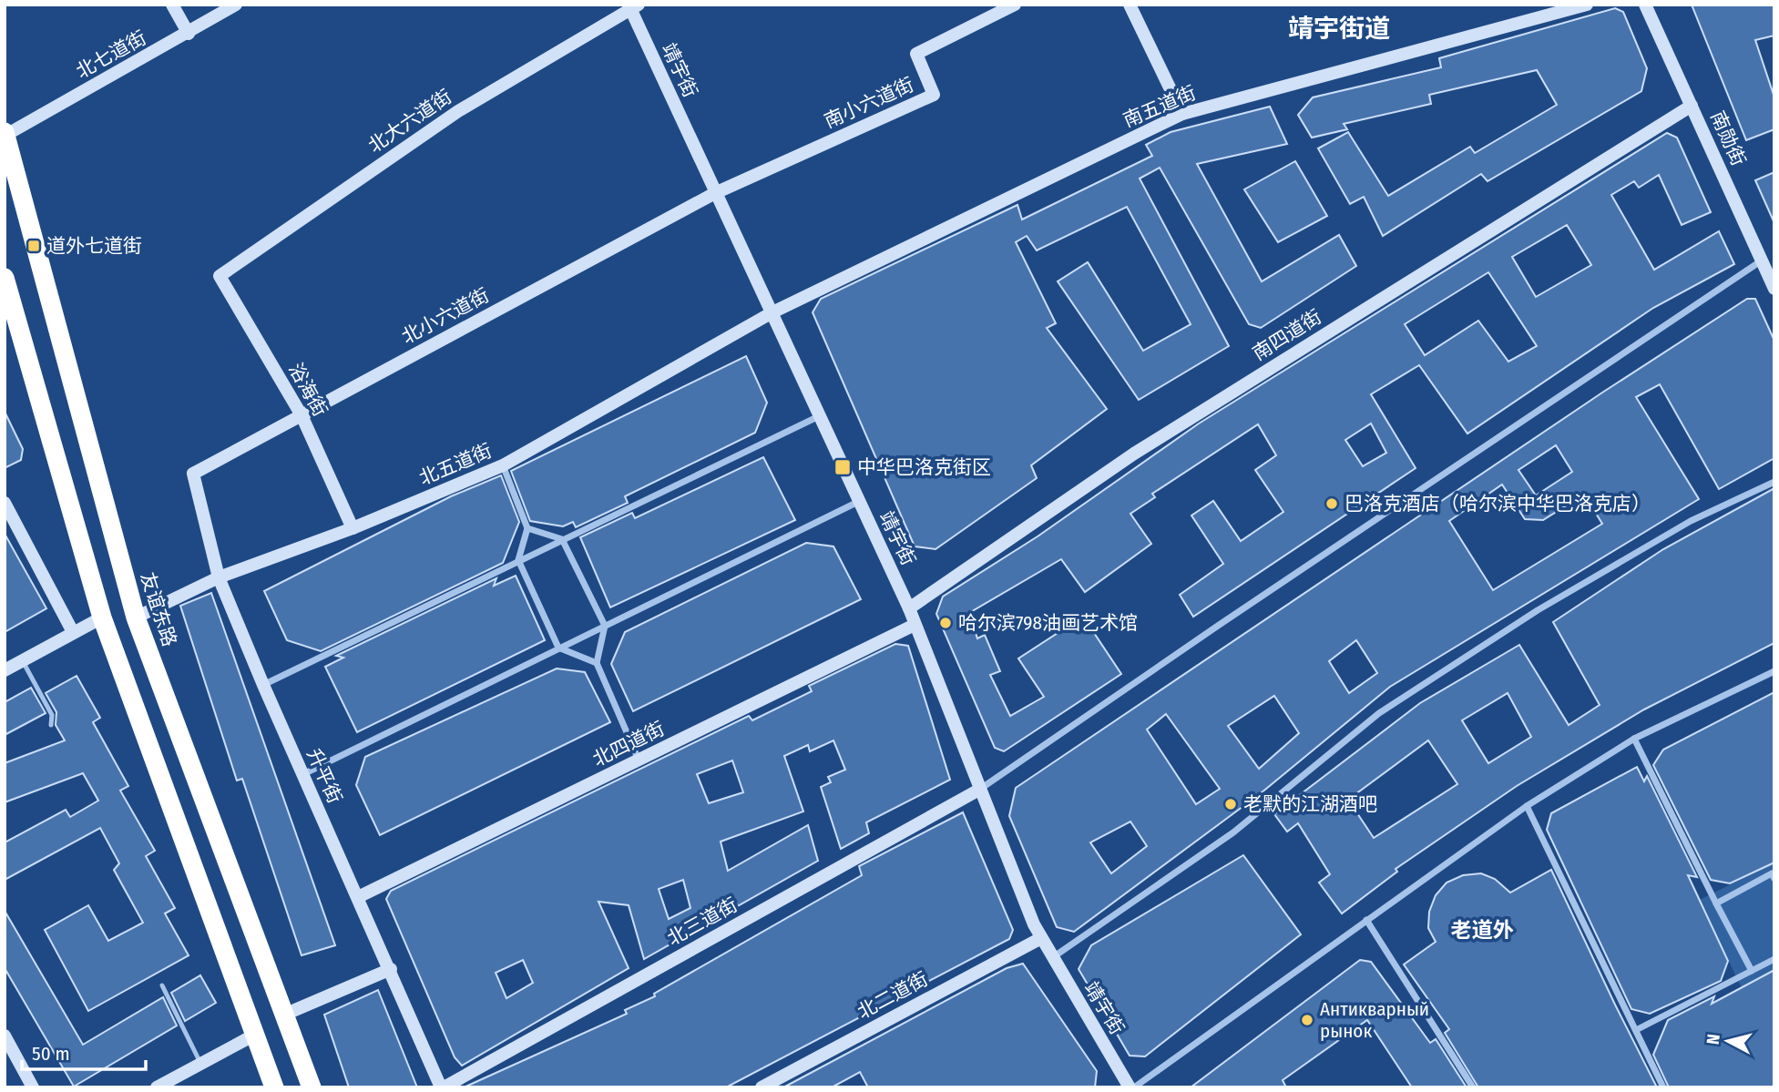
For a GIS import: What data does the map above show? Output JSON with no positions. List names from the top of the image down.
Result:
{
  "streets": {
    "highway": ["友谊东路"],
    "street": [
      "北七道街",
      "靖宇街",
      "南小六道街",
      "南五道街",
      "北大六道街",
      "南勋街",
      "北小六道街",
      "南四道街",
      "浴海街",
      "北五道街",
      "北四道街",
      "升平街",
      "北三道街",
      "北二道街"
    ]
  },
  "crossings": [
    ["北七道街", "友谊东路"],
    ["靖宇街", "南小六道街"],
    ["靖宇街", "南五道街"],
    ["靖宇街", "北大六道街"],
    ["靖宇街", "北小六道街"],
    ["靖宇街", "南四道街"],
    ["靖宇街", "北五道街"],
    ["靖宇街", "北四道街"],
    ["靖宇街", "北三道街"],
    ["靖宇街", "北二道街"],
    ["南小六道街", "北小六道街"],
    ["南五道街", "北五道街"],
    ["北大六道街", "浴海街"],
    ["南勋街", "南四道街"],
    ["北小六道街", "浴海街"],
    ["北小六道街", "升平街"],
    ["浴海街", "北五道街"],
    ["北五道街", "友谊东路"],
    ["北五道街", "升平街"],
    ["北四道街", "升平街"],
    ["升平街", "北三道街"]
  ],
  "districts": ["靖宇街道", "老道外"],
  "places": {
    "transit": ["道外七道街", "中华巴洛克街区"],
    "other": [
      "巴洛克酒店（哈尔滨中华巴洛克店）",
      "哈尔滨798油画艺术馆",
      "老默的江湖酒吧",
      "Антикварный рынок"
    ]
  },
  "scale_bar": "50 m",
  "north": "left"
}
